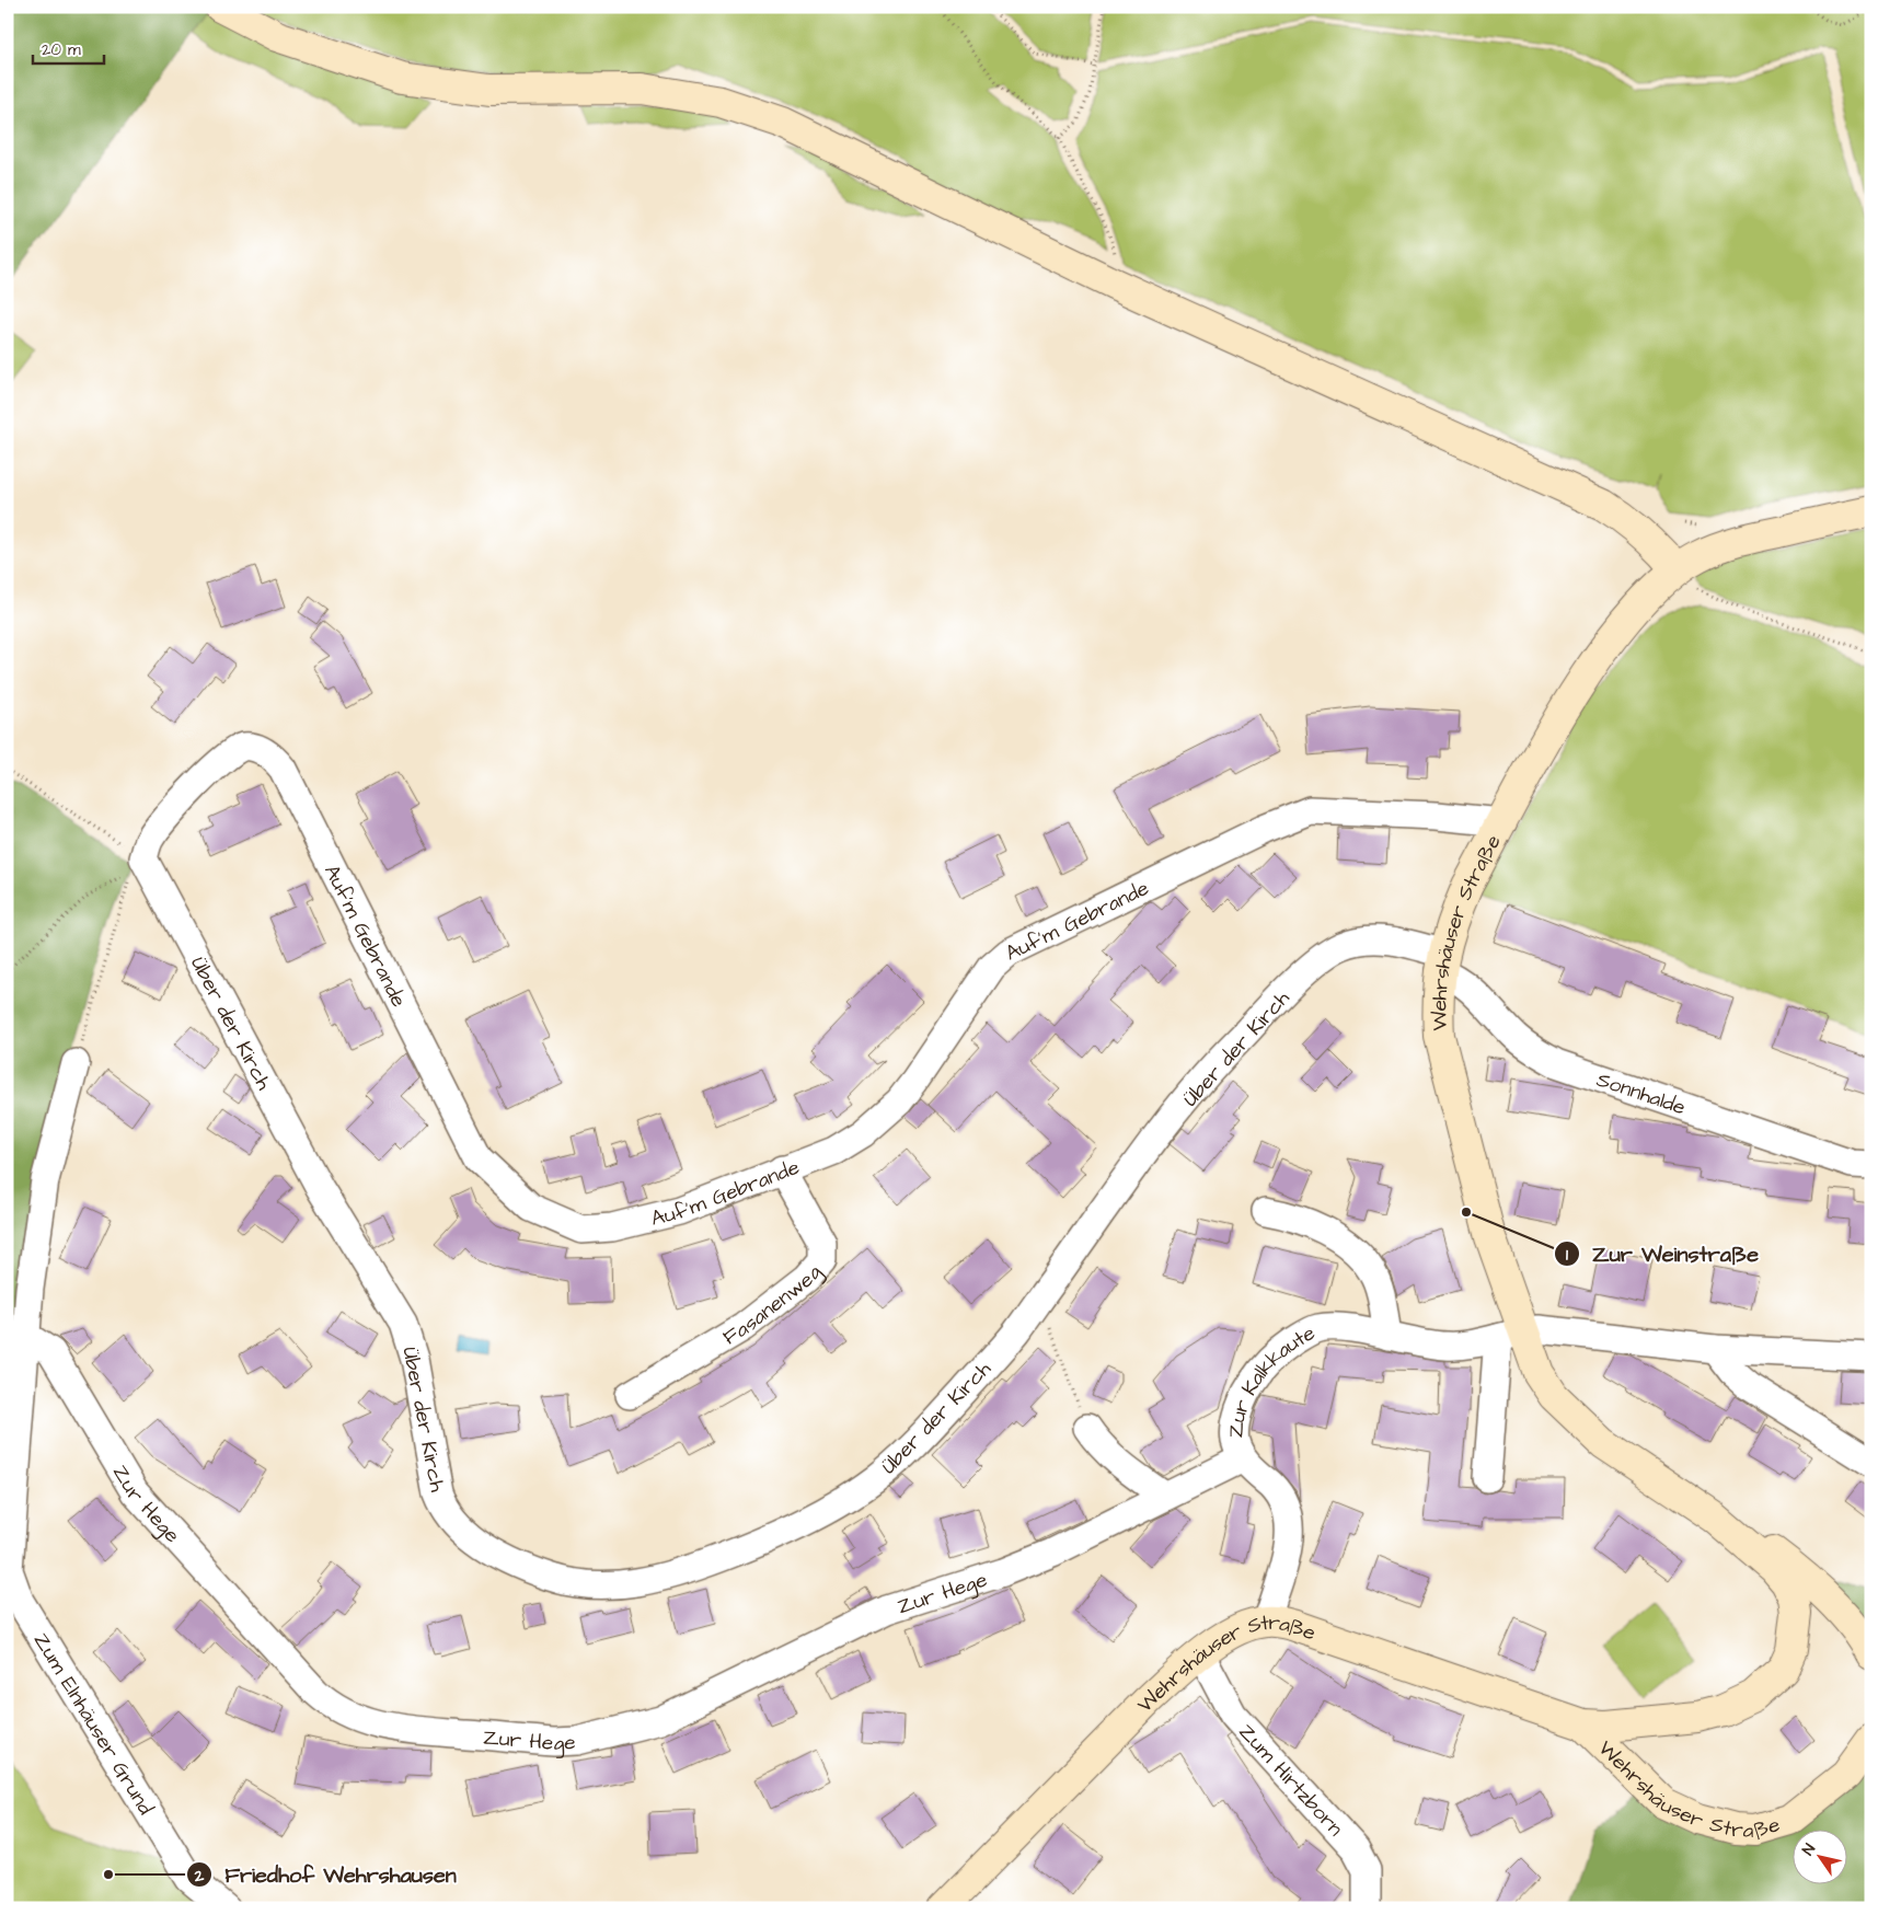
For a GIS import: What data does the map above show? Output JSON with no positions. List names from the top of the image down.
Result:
{
  "streets": {
    "street": [
      "Auf'm Gebrande",
      "Wehrshäuser Straße",
      "Über der Kirch",
      "Sonnhalde",
      "Fasanenweg",
      "Zur Kalkkaute",
      "Zur Hege",
      "Zum Elnhäuser Grund",
      "Zum Hirtzborn"
    ]
  },
  "crossings": [
    ["Auf'm Gebrande", "Wehrshäuser Straße"],
    ["Auf'm Gebrande", "Über der Kirch"],
    ["Auf'm Gebrande", "Fasanenweg"],
    ["Wehrshäuser Straße", "Über der Kirch"],
    ["Wehrshäuser Straße", "Sonnhalde"],
    ["Wehrshäuser Straße", "Zur Kalkkaute"],
    ["Wehrshäuser Straße", "Zum Hirtzborn"],
    ["Über der Kirch", "Sonnhalde"],
    ["Zur Kalkkaute", "Zur Hege"],
    ["Zur Hege", "Zum Elnhäuser Grund"]
  ],
  "places": ["Zur Weinstraße", "Friedhof Wehrshausen"],
  "scale_bar": "20 m",
  "north": "top left"
}
